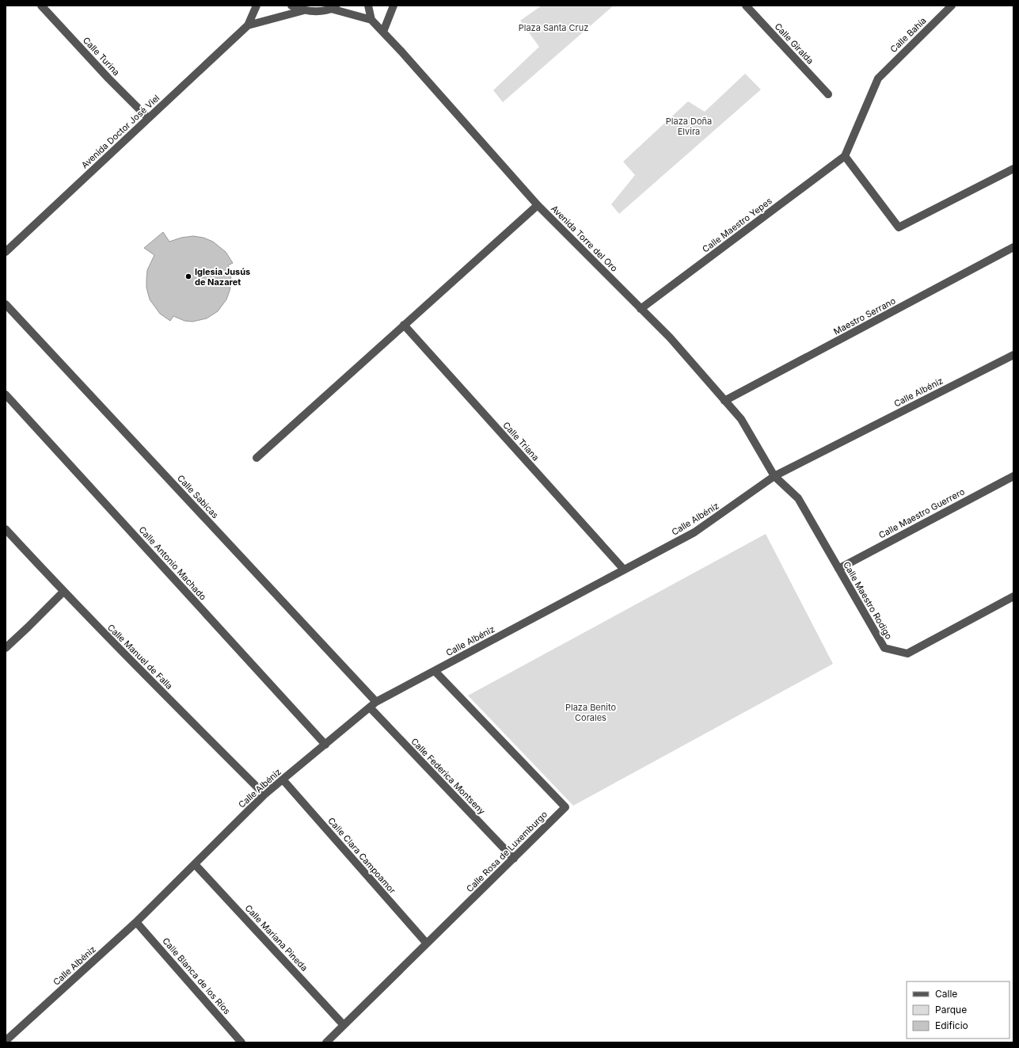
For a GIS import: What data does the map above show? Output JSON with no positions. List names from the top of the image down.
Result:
{
  "streets": {
    "street": [
      "Calle Bahía",
      "Calle Giralda",
      "Calle Turina",
      "Avenida Doctor José Viel",
      "Calle Maestro Yepes",
      "Avenida Torre del Oro",
      "Maestro Serrano",
      "Calle Albéniz",
      "Calle Triana",
      "Calle Sabicas",
      "Calle Maestro Guerrero",
      "Calle Antonio Machado",
      "Calle Maestro Rodigo",
      "Calle Manuel de Falla",
      "Calle Federica Montseny",
      "Calle Rosa de Luxemburgo",
      "Calle Clara Campoamor",
      "Calle Mariana Pineda",
      "Calle Blanca de los Ríos"
    ]
  },
  "crossings": [
    ["Calle Bahía", "Calle Maestro Yepes"],
    ["Calle Turina", "Avenida Doctor José Viel"],
    ["Calle Maestro Yepes", "Avenida Torre del Oro"],
    ["Avenida Torre del Oro", "Maestro Serrano"],
    ["Avenida Torre del Oro", "Calle Albéniz"],
    ["Avenida Torre del Oro", "Calle Maestro Rodigo"],
    ["Calle Albéniz", "Calle Triana"],
    ["Calle Albéniz", "Calle Sabicas"],
    ["Calle Albéniz", "Calle Antonio Machado"],
    ["Calle Albéniz", "Calle Maestro Rodigo"],
    ["Calle Albéniz", "Calle Manuel de Falla"],
    ["Calle Albéniz", "Calle Federica Montseny"],
    ["Calle Albéniz", "Calle Rosa de Luxemburgo"],
    ["Calle Albéniz", "Calle Clara Campoamor"],
    ["Calle Albéniz", "Calle Mariana Pineda"],
    ["Calle Albéniz", "Calle Blanca de los Ríos"],
    ["Calle Maestro Guerrero", "Calle Maestro Rodigo"],
    ["Calle Federica Montseny", "Calle Rosa de Luxemburgo"],
    ["Calle Rosa de Luxemburgo", "Calle Clara Campoamor"],
    ["Calle Rosa de Luxemburgo", "Calle Mariana Pineda"]
  ],
  "parks": ["Plaza Santa Cruz", "Plaza Doña Elvira", "Plaza Benito Corales"],
  "places": ["Iglesia Jusús de Nazaret"],
  "legend": ["Calle", "Parque", "Edificio"]
}
